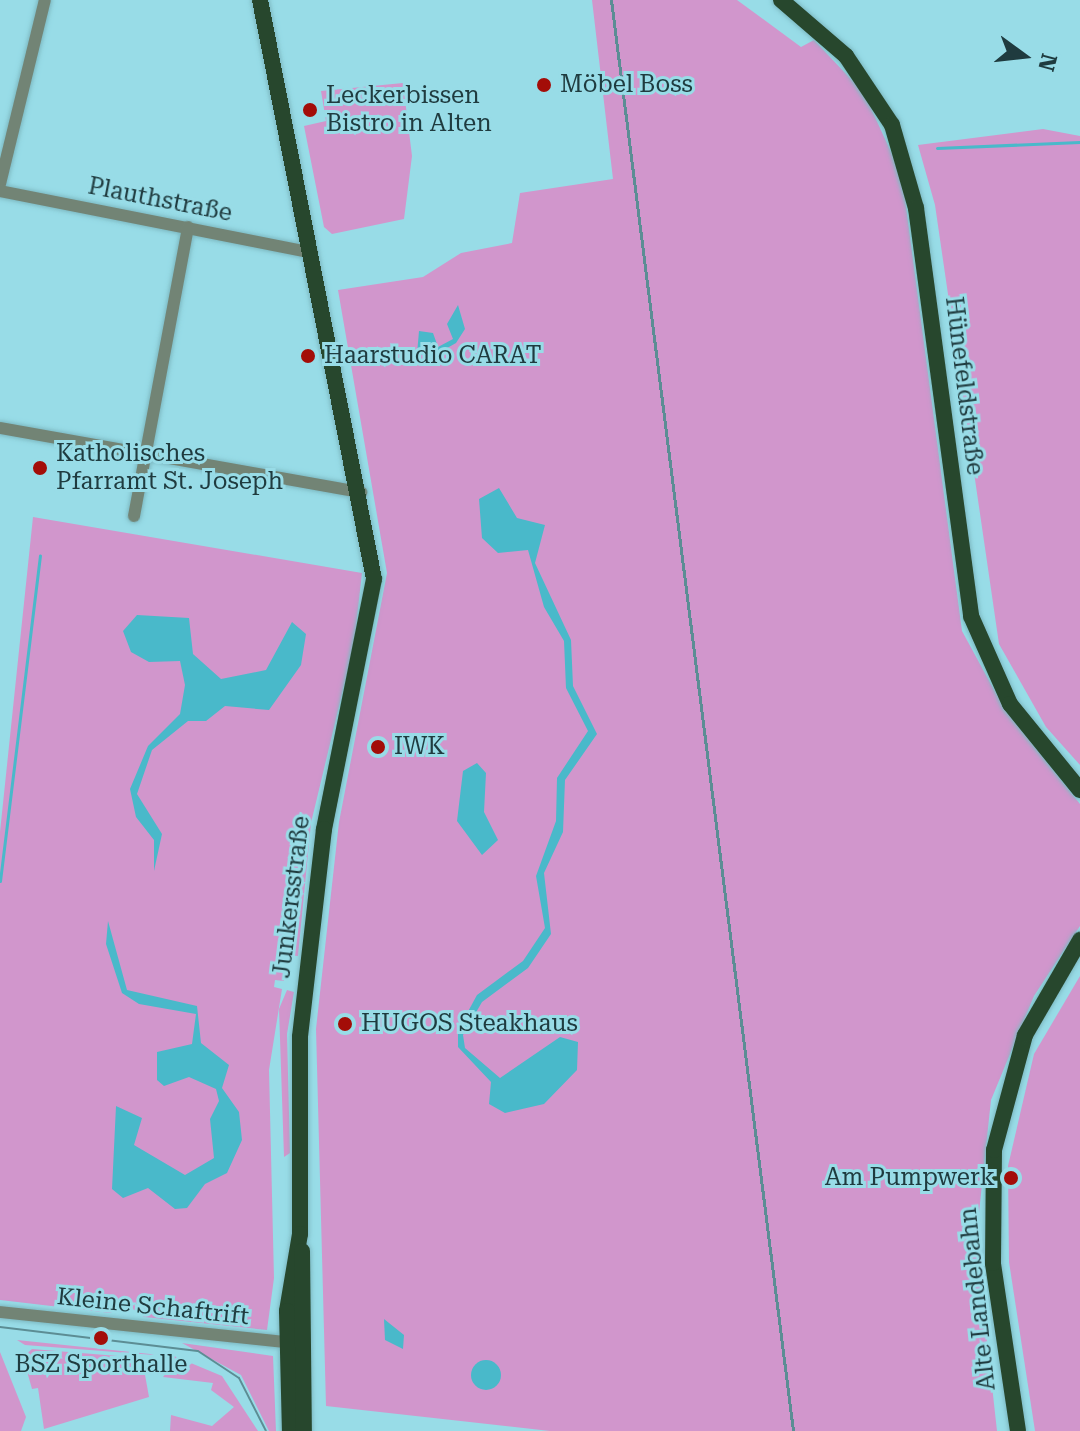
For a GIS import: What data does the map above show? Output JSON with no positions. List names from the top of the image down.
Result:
{
  "streets": {
    "main road": ["Hünefeldstraße", "Junkersstraße", "Alte Landebahn"],
    "street": ["Plauthstraße", "Kleine Schaftrift"]
  },
  "crossings": [
    ["Plauthstraße", "Junkersstraße"],
    ["Junkersstraße", "Kleine Schaftrift"]
  ],
  "places": [
    "Möbel Boss",
    "Leckerbissen Bistro in Alten",
    "Haarstudio CARAT",
    "Katholisches Pfarramt St. Joseph",
    "IWK",
    "HUGOS Steakhaus",
    "Am Pumpwerk",
    "BSZ Sporthalle"
  ],
  "north": "right"
}
